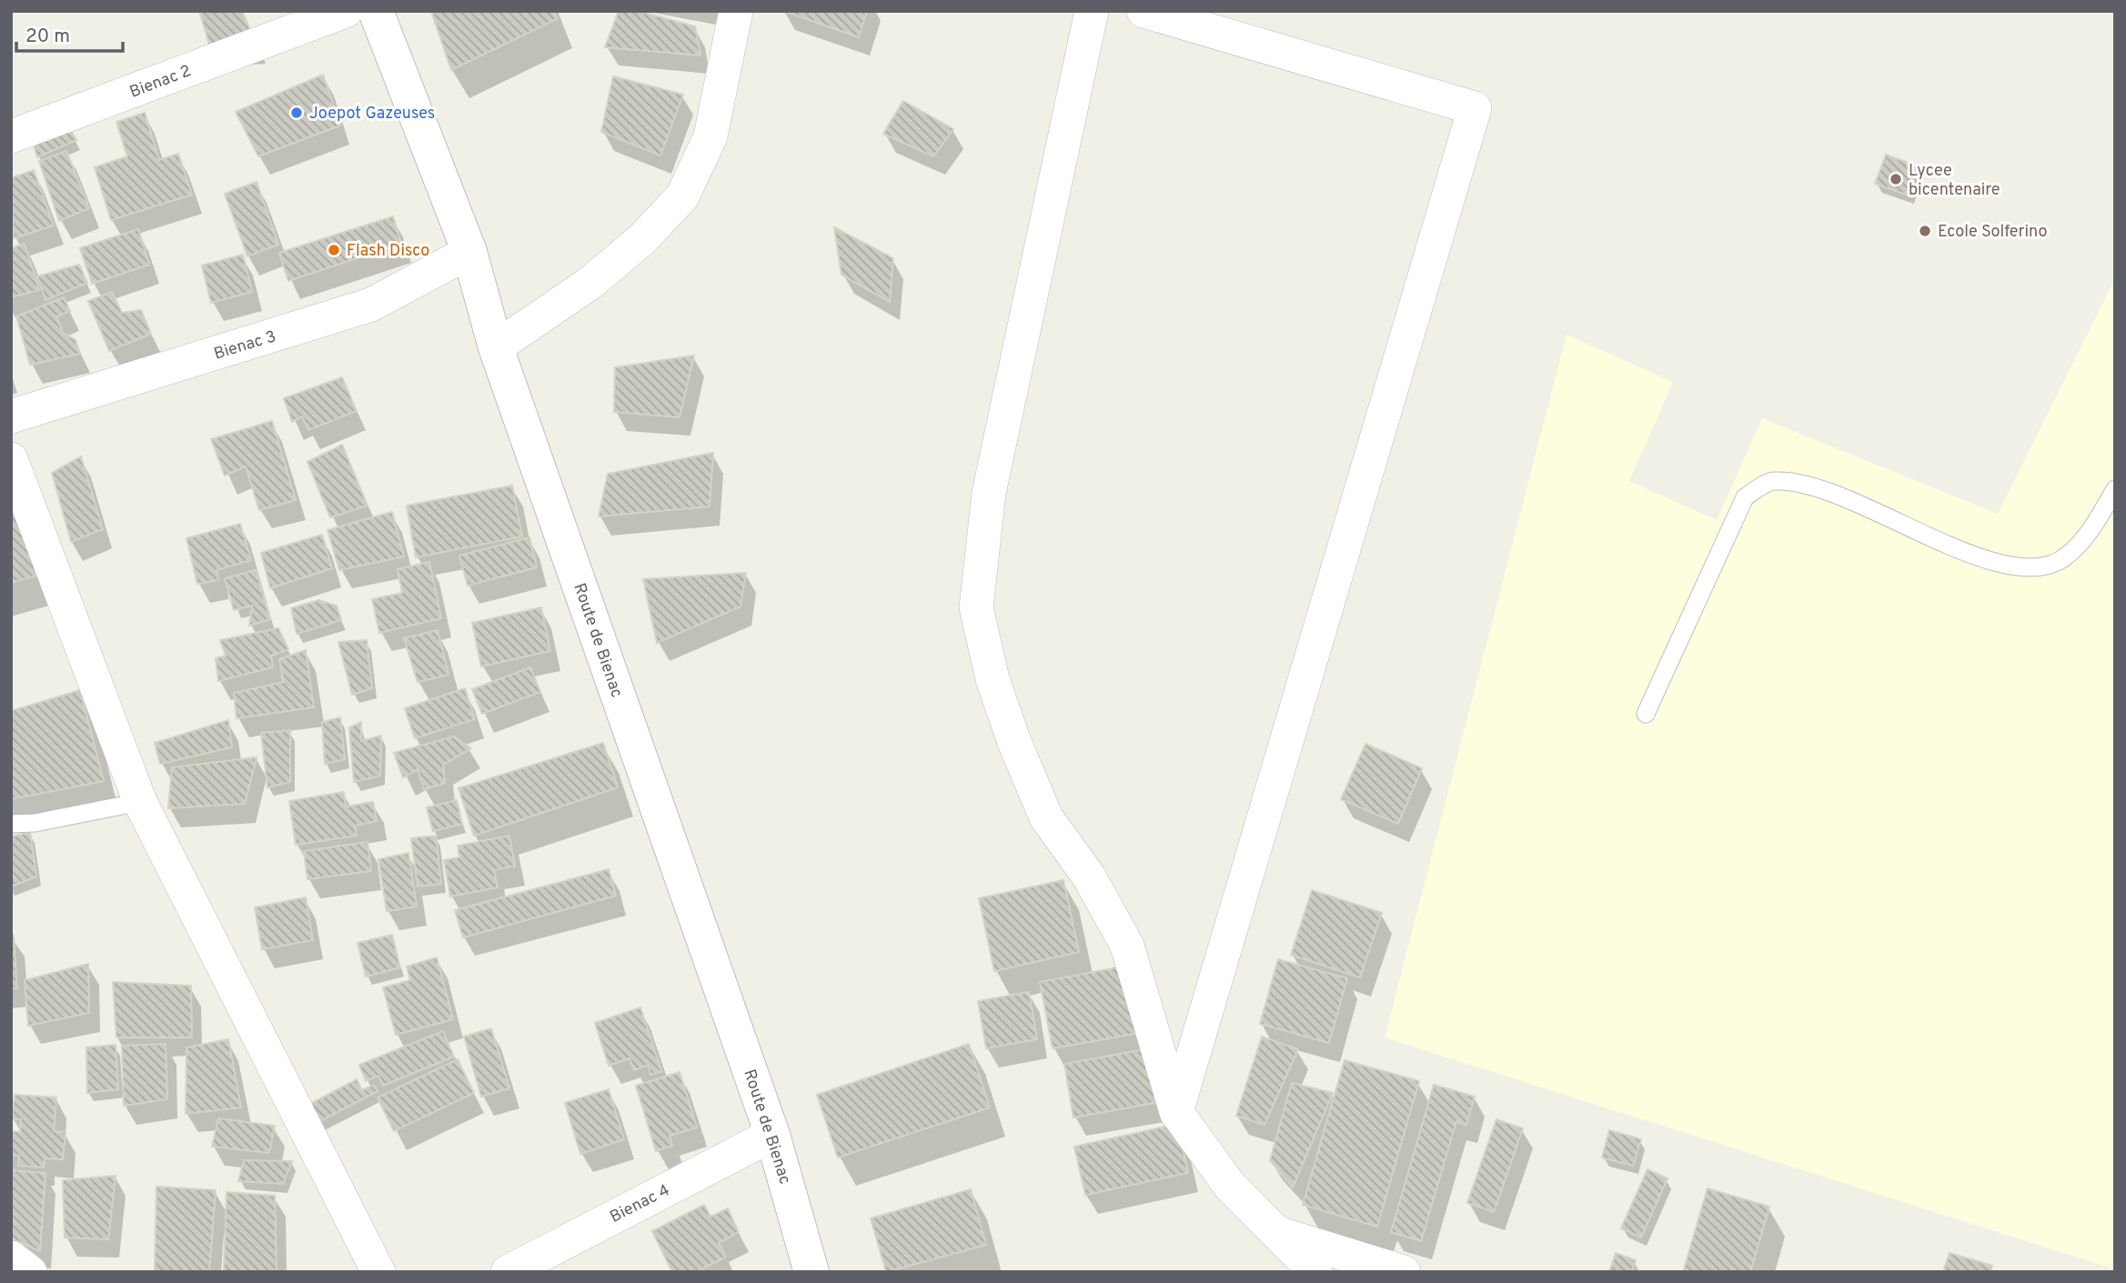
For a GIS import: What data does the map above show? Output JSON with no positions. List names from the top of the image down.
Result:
{
  "streets": {
    "main road": ["Route de Bienac"],
    "street": ["Bienac 2", "Bienac 3", "Bienac 4"]
  },
  "crossings": [
    ["Bienac 3", "Route de Bienac"],
    ["Route de Bienac", "Bienac 4"]
  ],
  "places": [
    "Joepot Gazeuses",
    "Lycee bicentenaire",
    "Ecole Solferino",
    "Flash Disco"
  ],
  "scale_bar": "20 m"
}
